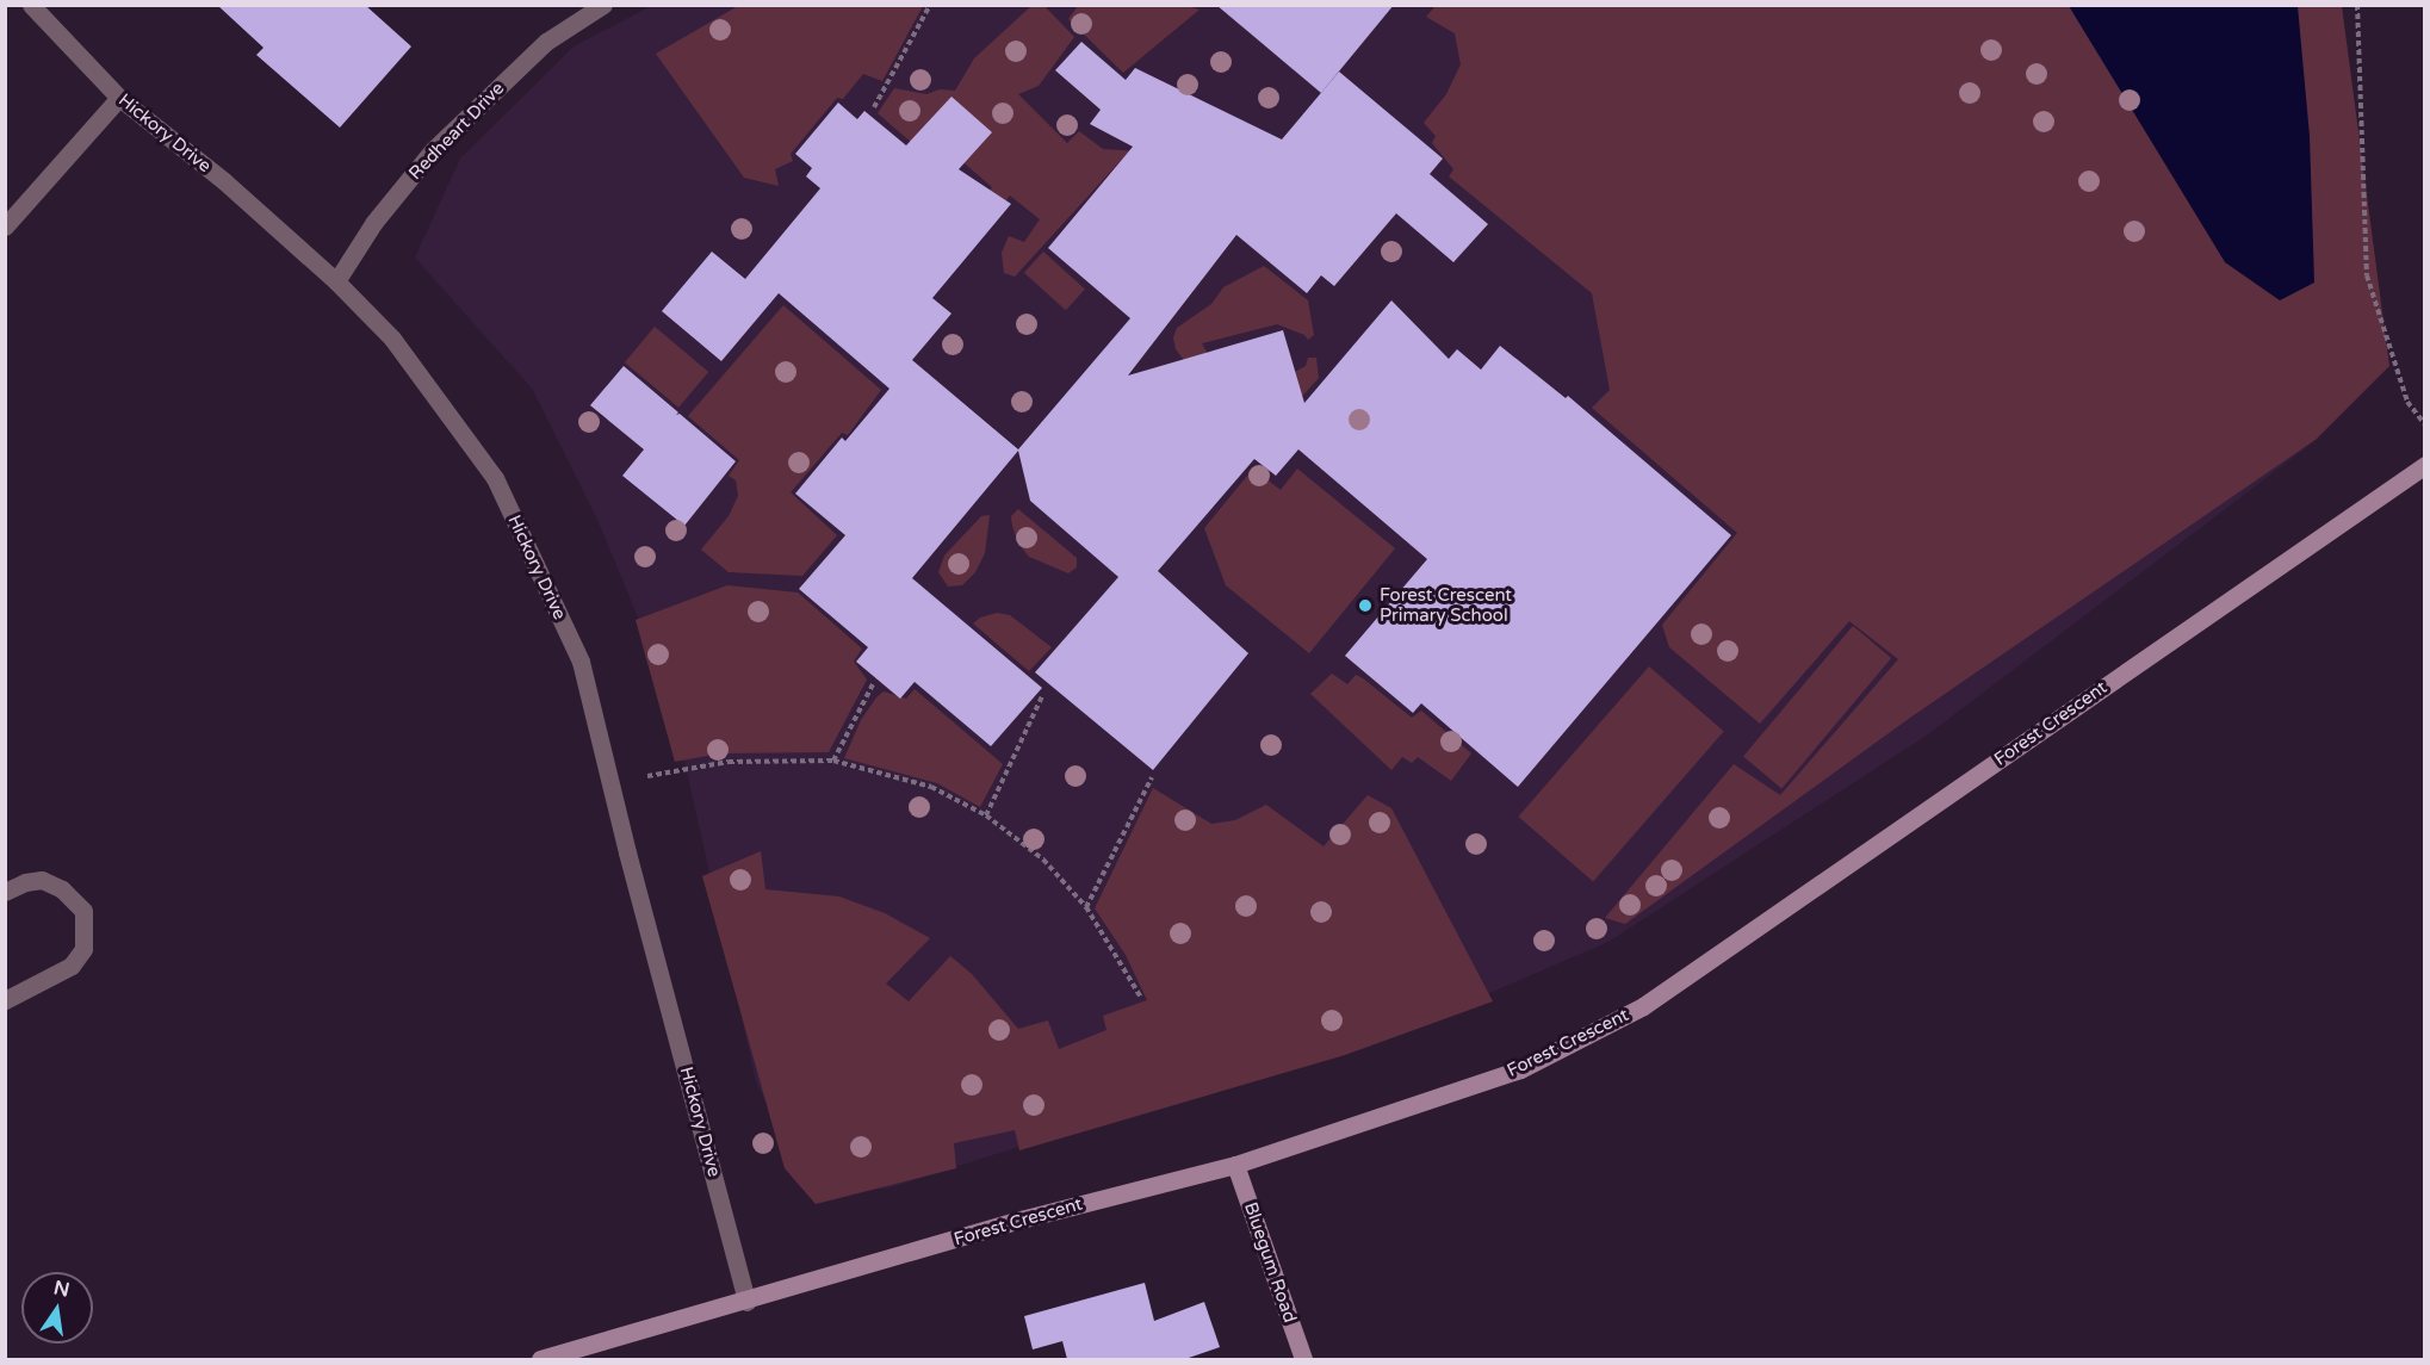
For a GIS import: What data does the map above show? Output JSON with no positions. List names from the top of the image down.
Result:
{
  "streets": {
    "street": [
      "Redheart Drive",
      "Hickory Drive",
      "Forest Crescent",
      "Bluegum Road"
    ]
  },
  "crossings": [
    ["Redheart Drive", "Hickory Drive"],
    ["Hickory Drive", "Forest Crescent"],
    ["Forest Crescent", "Bluegum Road"]
  ],
  "places": ["Forest Crescent Primary School"],
  "north": "top"
}
